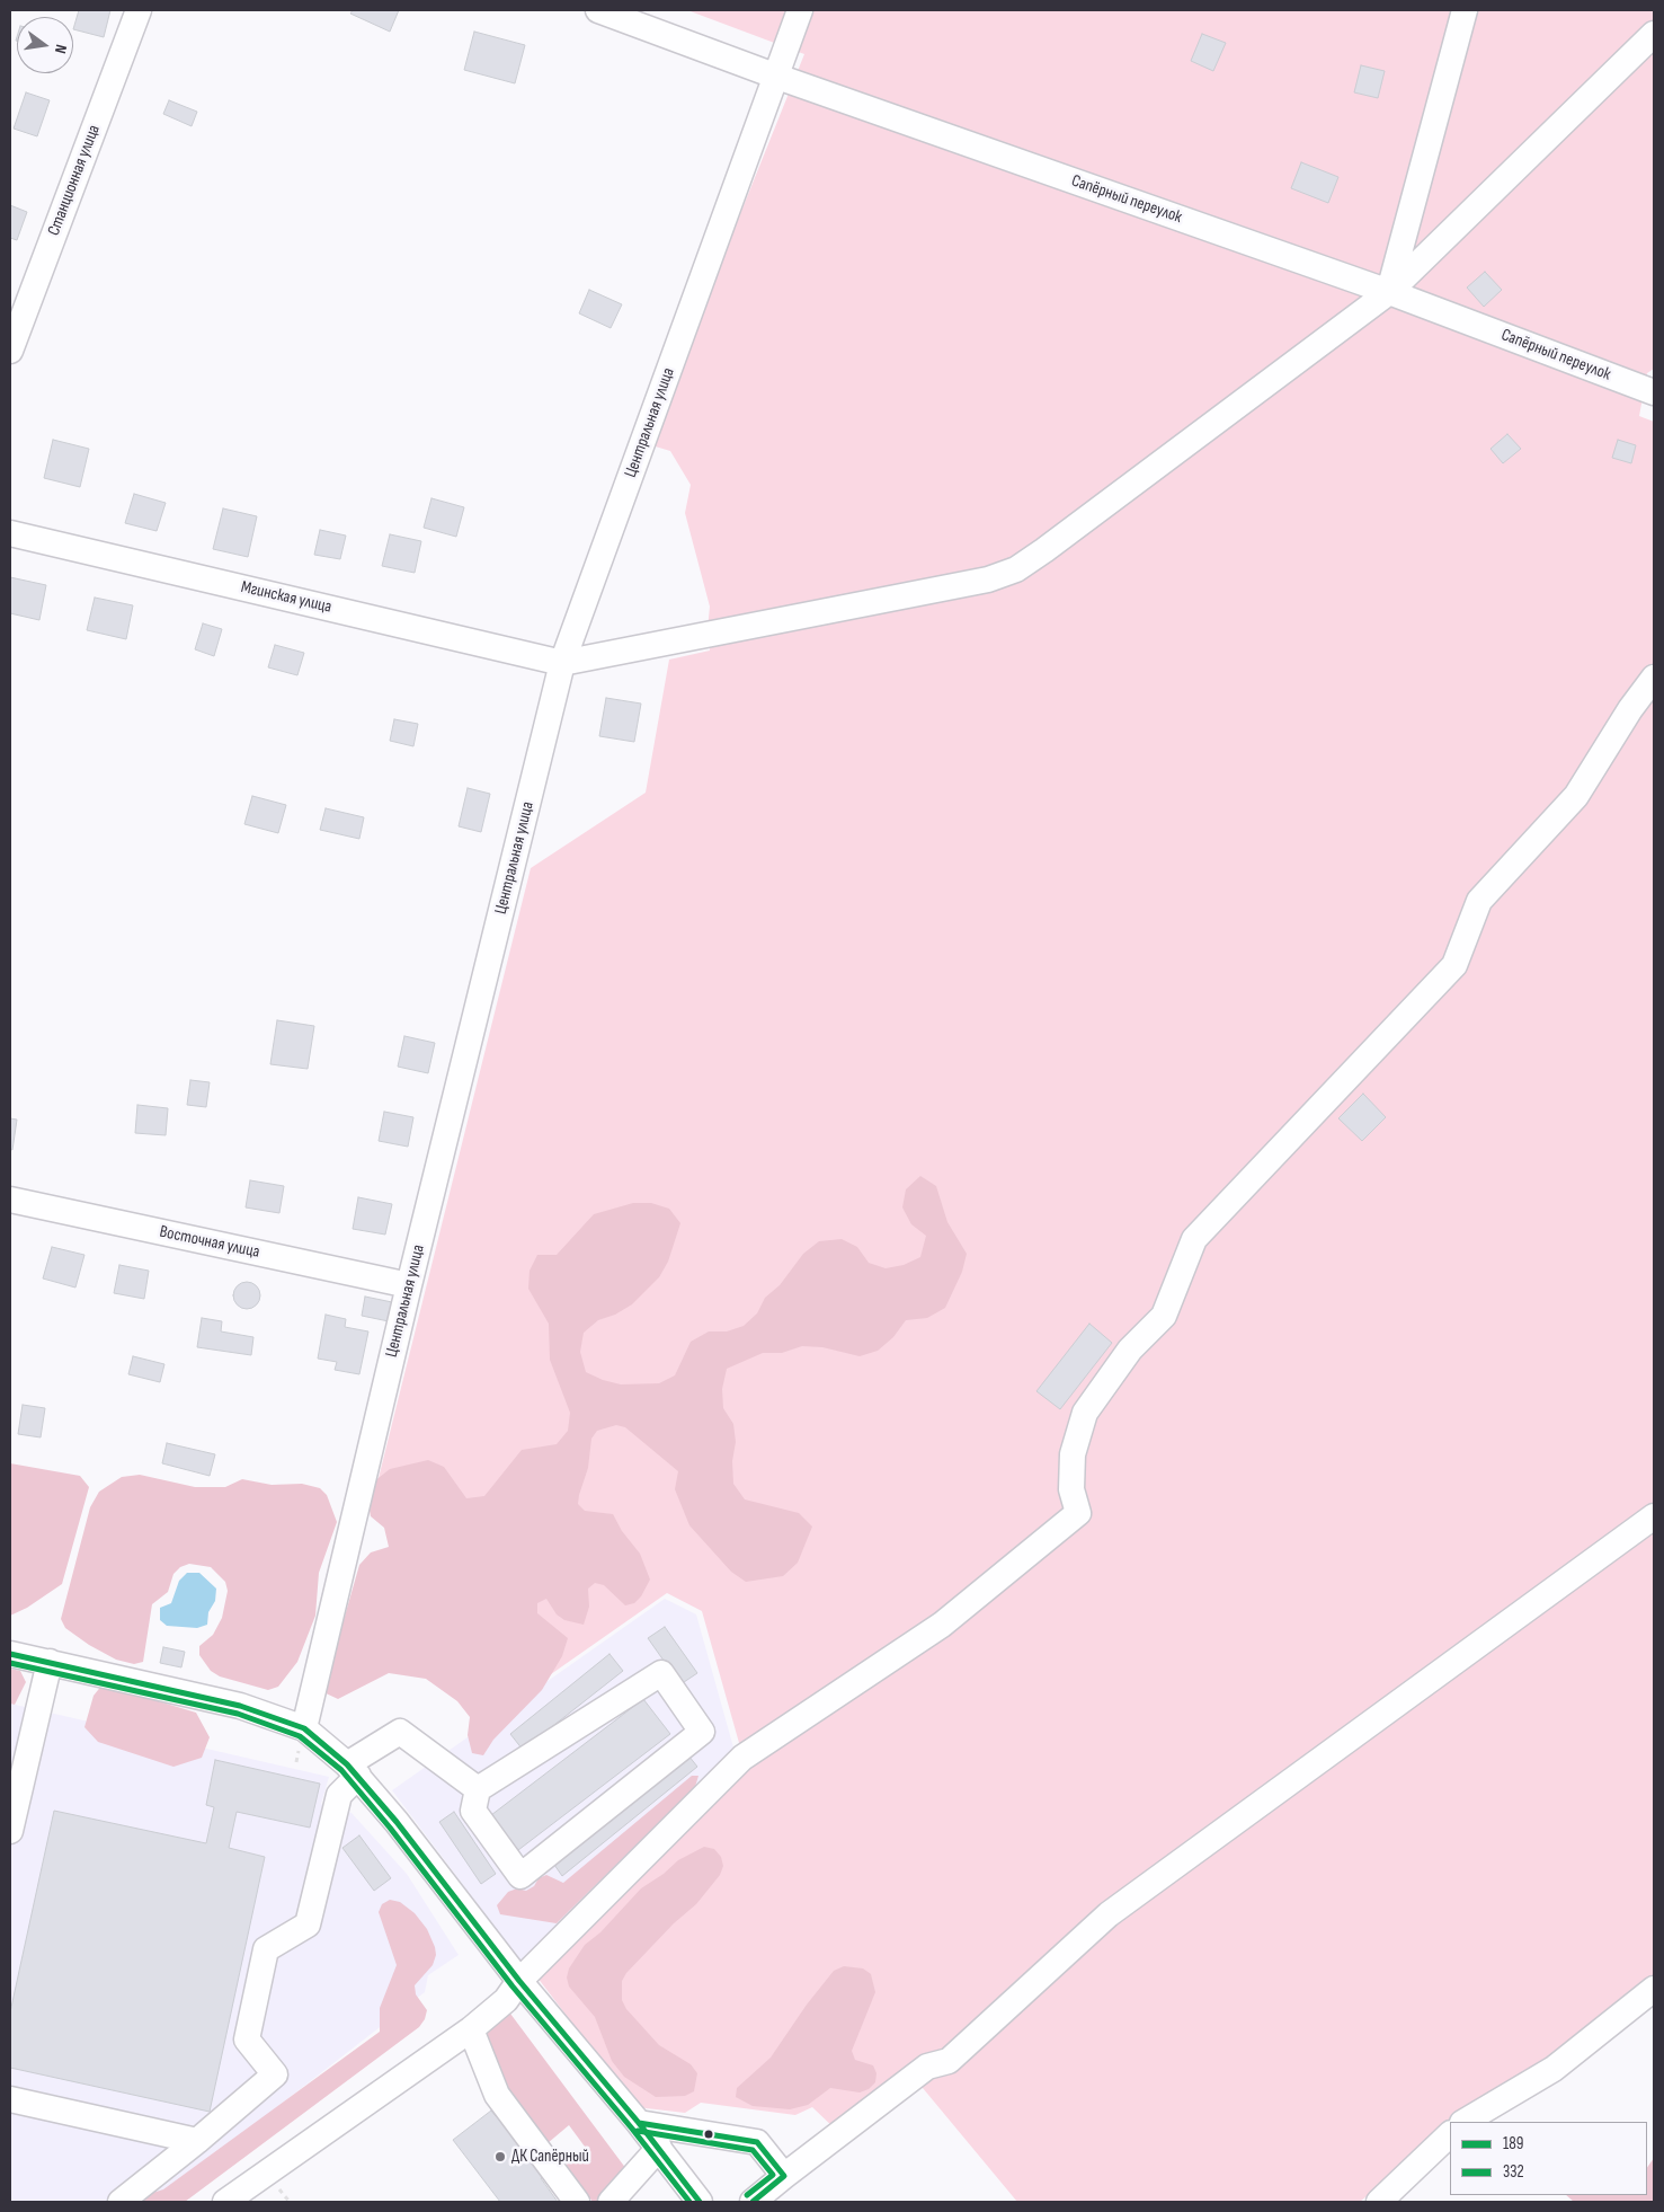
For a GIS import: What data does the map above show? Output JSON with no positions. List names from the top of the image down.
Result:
{
  "streets": {
    "street": [
      "Станционная улица",
      "Сапёрный переулок",
      "Центральная улица",
      "Мгинская улица",
      "Восточная улица"
    ]
  },
  "crossings": [
    ["Сапёрный переулок", "Центральная улица"],
    ["Центральная улица", "Мгинская улица"],
    ["Центральная улица", "Восточная улица"]
  ],
  "places": ["ДК Сапёрный"],
  "lines": ["transit line 189", "transit line 332"],
  "legend": ["189", "332"],
  "north": "right"
}
